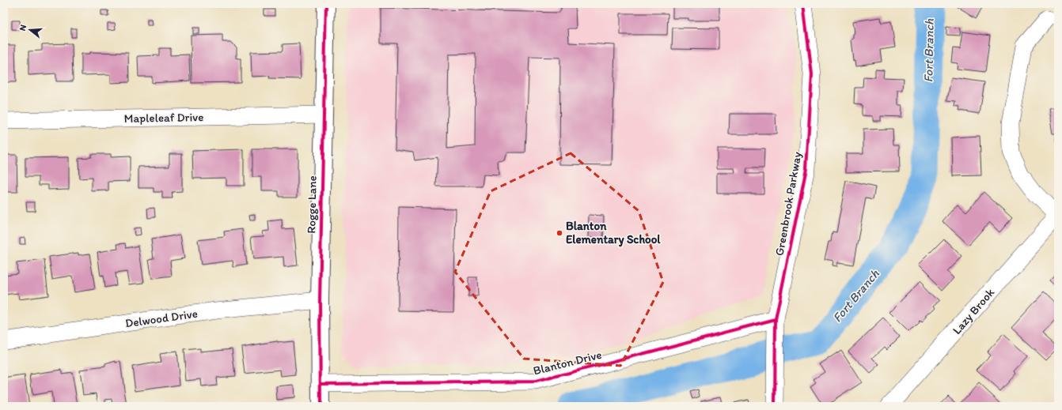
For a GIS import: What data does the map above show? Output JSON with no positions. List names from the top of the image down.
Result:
{
  "streets": {
    "street": [
      "Mapleleaf Drive",
      "Greenbrook Parkway",
      "Rogge Lane",
      "Lazy Brook",
      "Delwood Drive",
      "Blanton Drive"
    ]
  },
  "crossings": [
    ["Mapleleaf Drive", "Rogge Lane"],
    ["Greenbrook Parkway", "Blanton Drive"],
    ["Rogge Lane", "Delwood Drive"],
    ["Rogge Lane", "Blanton Drive"]
  ],
  "water": ["Fort Branch"],
  "places": ["Blanton Elementary School"],
  "north": "left"
}
